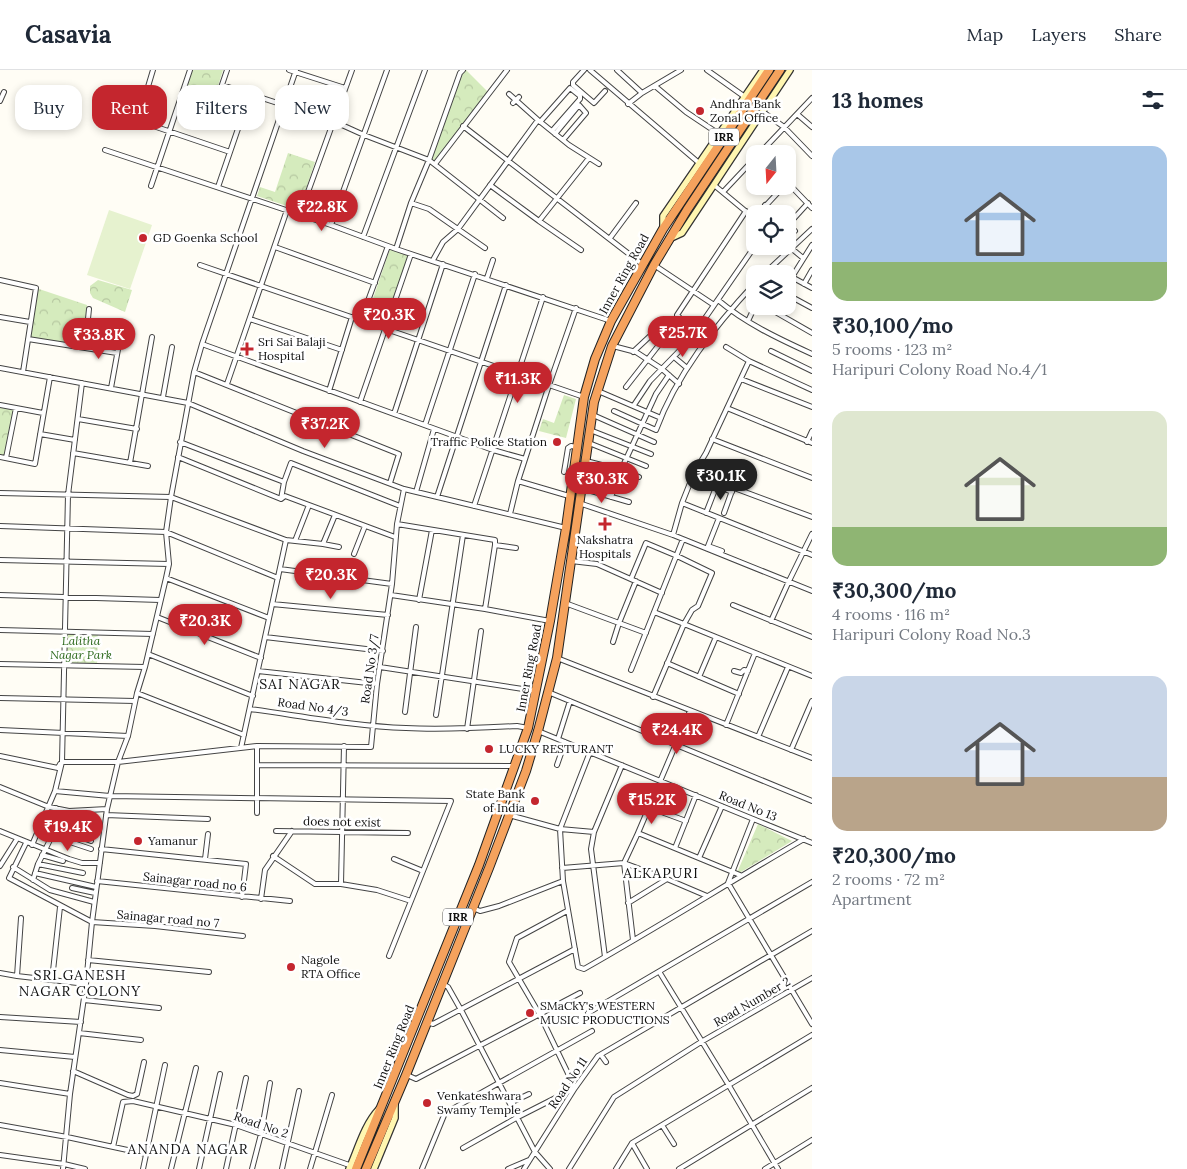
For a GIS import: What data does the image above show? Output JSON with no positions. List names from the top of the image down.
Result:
{
  "streets": {
    "highway": ["IRR", "Inner Ring Road"],
    "street": [
      "Road No 3/7",
      "Road No 4/3",
      "Road No 13",
      "does not exist",
      "Sainagar road no 6",
      "Sainagar road no 7",
      "Road Number 2",
      "Road No 11",
      "Road No 2"
    ]
  },
  "crossings": [
    ["IRR", "Inner Ring Road"],
    ["Inner Ring Road", "Road No 4/3"],
    ["Inner Ring Road", "Road No 13"],
    ["Inner Ring Road", "Road No 2"],
    ["Road No 3/7", "Road No 4/3"]
  ],
  "districts": [
    "SAI NAGAR",
    "ALKAPURI",
    "SRI GANESH NAGAR COLONY",
    "ANANDA NAGAR"
  ],
  "parks": ["Lalitha Nagar Park"],
  "places": {
    "other": [
      "Andhra Bank Zonal Office",
      "GD Goenka School",
      "Traffic Police Station",
      "LUCKY RESTURANT",
      "State Bank of India",
      "Yamanur",
      "Nagole RTA Office",
      "SMaCkY's WESTERN MUSIC PRODUCTIONS",
      "Venkateshwara Swamy Temple"
    ],
    "health": ["Sri Sai Balaji Hospital", "Nakshatra Hospitals"]
  },
  "north": "bottom",
  "page": {
    "header": "Casavia",
    "nav": ["Map", "Layers", "Share"],
    "heading": "13 homes",
    "chip": [
      "Buy",
      "Rent",
      "Filters",
      "New"
    ],
    "list": [
      {
        "name": "₹30,100/mo",
        "note": "5 rooms · 123 m² · Haripuri Colony Road No.4/1"
      },
      {
        "name": "₹30,300/mo",
        "note": "4 rooms · 116 m² · Haripuri Colony Road No.3"
      },
      {
        "name": "₹20,300/mo",
        "note": "2 rooms · 72 m² · Apartment"
      }
    ],
    "price": [
      "₹22.8K",
      "₹20.3K",
      "₹25.7K",
      "₹33.8K",
      "₹11.3K",
      "₹37.2K",
      "₹30.1K",
      "₹30.3K",
      "₹20.3K",
      "₹20.3K",
      "₹24.4K",
      "₹15.2K",
      "₹19.4K"
    ]
  }
}
